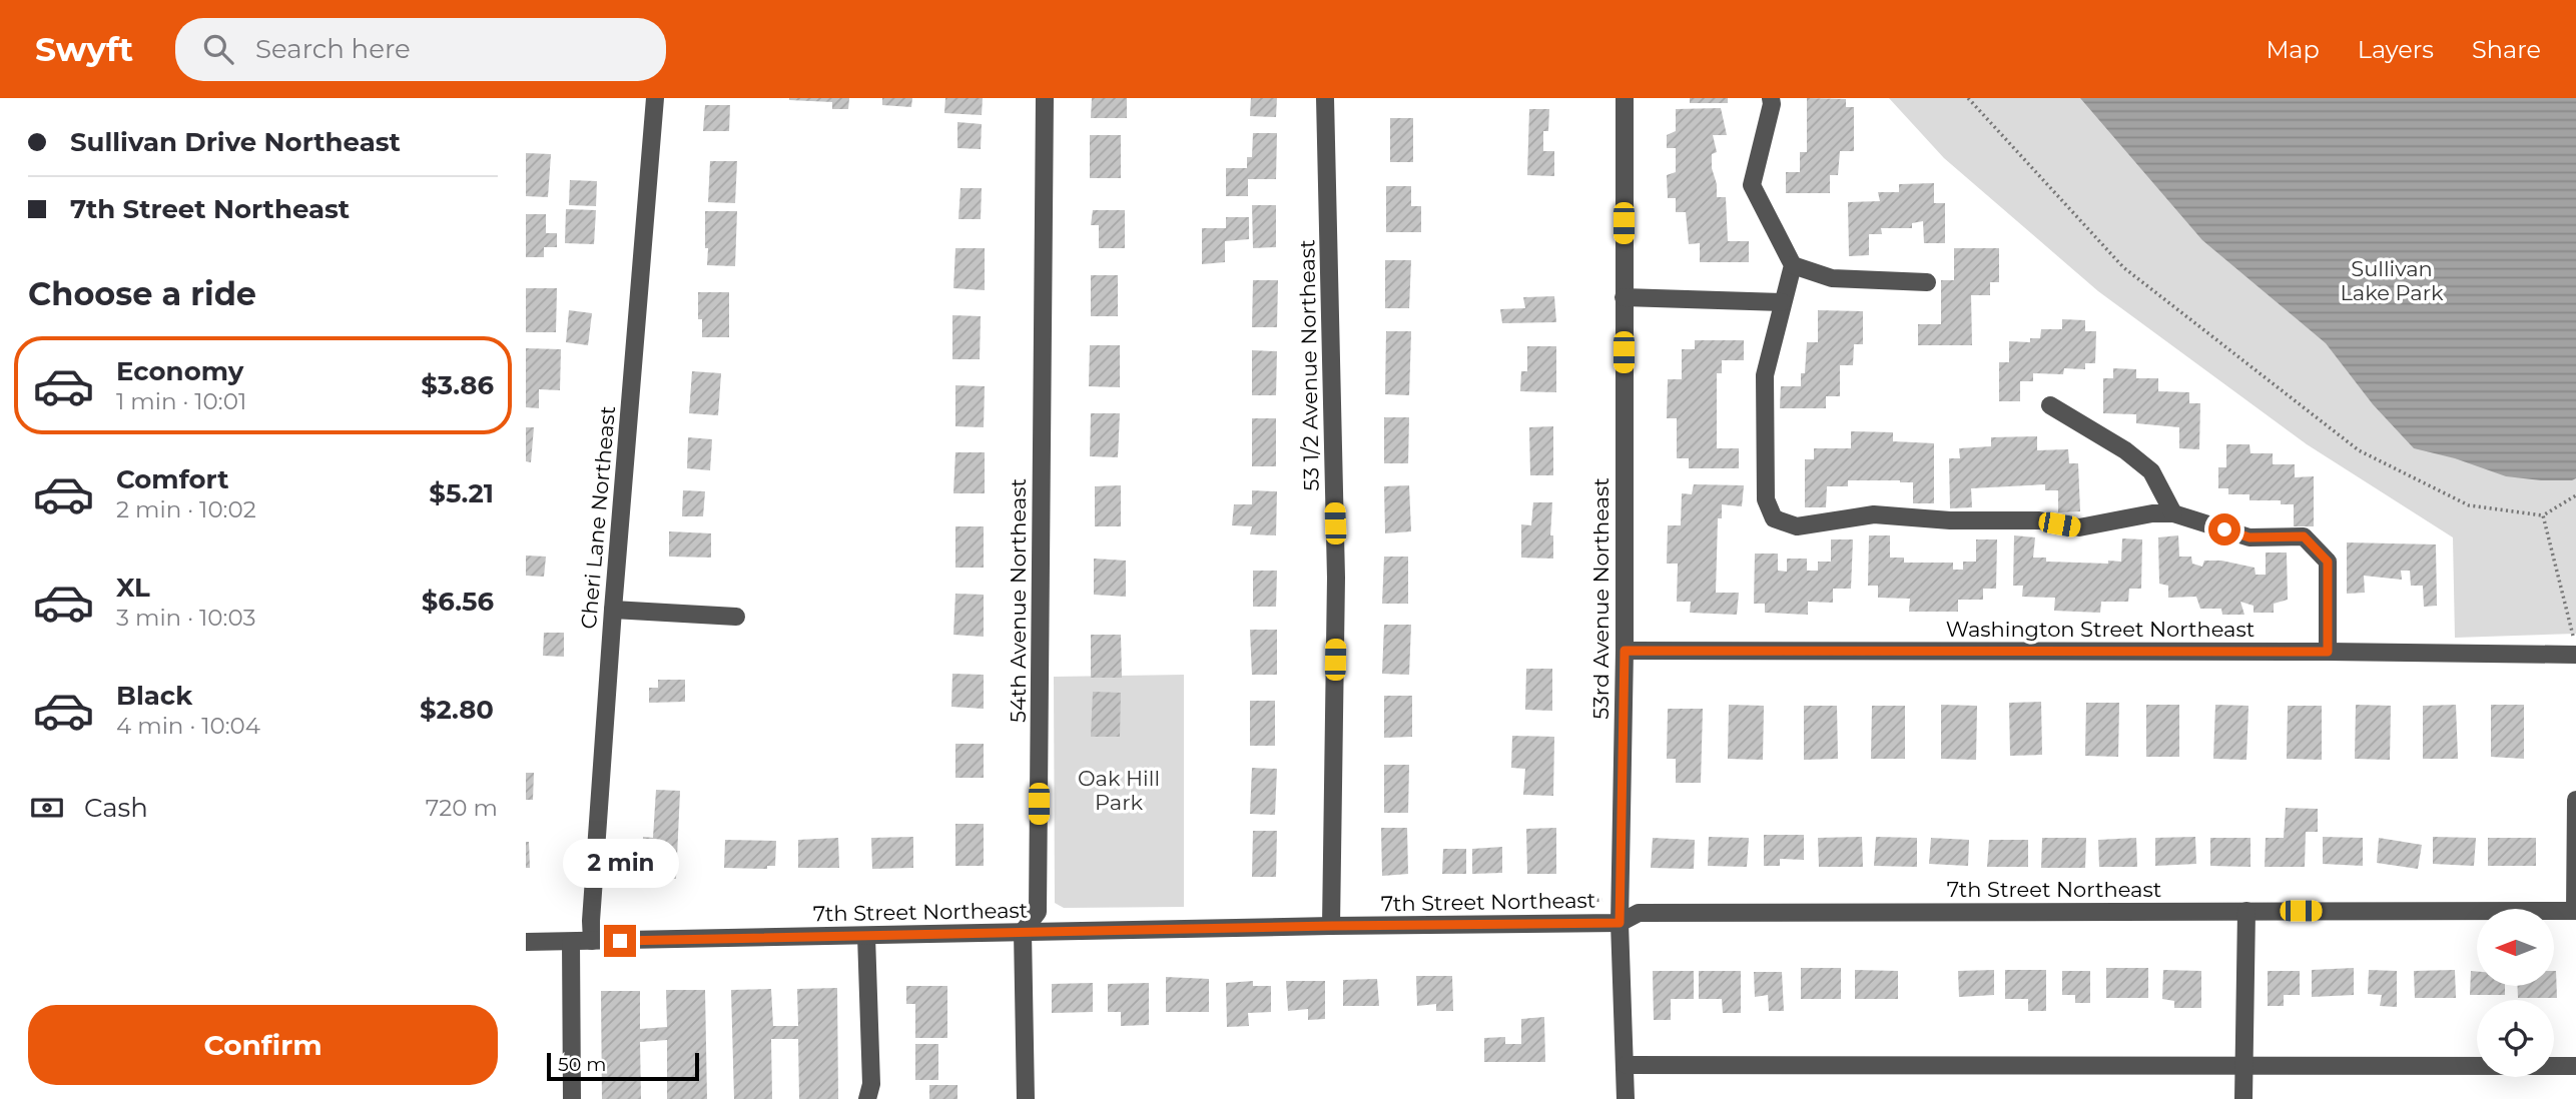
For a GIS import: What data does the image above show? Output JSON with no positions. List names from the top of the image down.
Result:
{
  "streets": {
    "street": [
      "53 1/2 Avenue Northeast",
      "Cheri Lane Northeast",
      "53rd Avenue Northeast",
      "54th Avenue Northeast",
      "Washington Street Northeast",
      "7th Street Northeast"
    ]
  },
  "crossings": [
    ["53 1/2 Avenue Northeast", "7th Street Northeast"],
    ["Cheri Lane Northeast", "7th Street Northeast"],
    ["53rd Avenue Northeast", "Washington Street Northeast"],
    ["53rd Avenue Northeast", "7th Street Northeast"],
    ["54th Avenue Northeast", "7th Street Northeast"]
  ],
  "parks": ["Sullivan Lake Park", "Oak Hill Park"],
  "scale_bar": "50 m",
  "north": "left",
  "page": {
    "header": "Swyft",
    "search": "Search here",
    "nav": ["Map", "Layers", "Share"],
    "banner": ["Sullivan Drive Northeast", "7th Street Northeast"],
    "heading": "Choose a ride",
    "list": [
      {
        "name": "Economy",
        "note": "1 min · 10:01",
        "value": "$3.86"
      },
      {
        "name": "Comfort",
        "note": "2 min · 10:02",
        "value": "$5.21"
      },
      {
        "name": "XL",
        "note": "3 min · 10:03",
        "value": "$6.56"
      },
      {
        "name": "Black",
        "note": "4 min · 10:04",
        "value": "$2.80"
      }
    ],
    "pay": ["Cash", "720 m"],
    "bubble": "2 min",
    "buttons": "Confirm",
    "scale": "50 m"
  }
}
